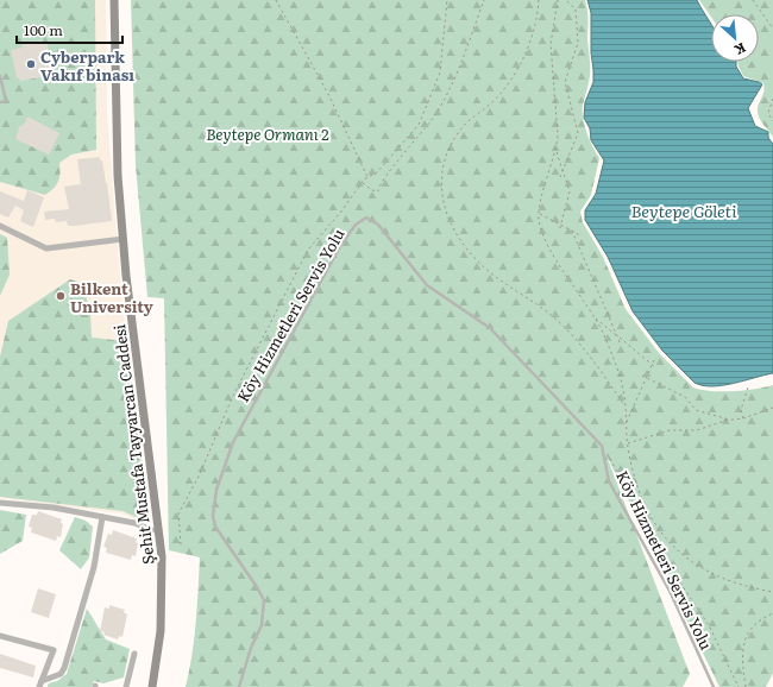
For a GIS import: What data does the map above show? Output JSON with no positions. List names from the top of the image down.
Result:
{
  "streets": {
    "main road": ["Şehit Mustafa Tayyarcan Caddesi"],
    "lane": ["Köy Hizmetleri Servis Yolu"]
  },
  "water": ["Beytepe Göleti"],
  "parks": ["Beytepe Ormanı 2"],
  "places": ["Cyberpark Vakıf binası", "Bilkent University"],
  "scale_bar": "100 m",
  "north": "bottom right"
}
